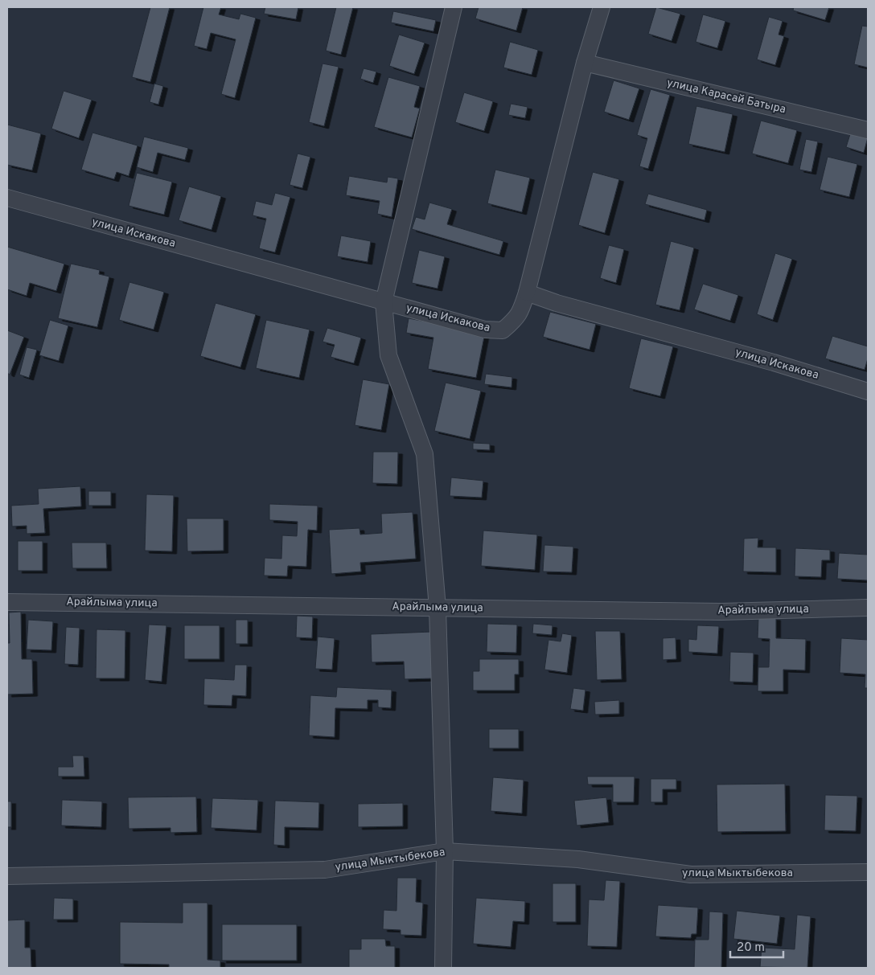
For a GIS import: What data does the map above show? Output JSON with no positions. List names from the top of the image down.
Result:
{
  "streets": {
    "street": [
      "улица Карасай Батыра",
      "улица Искакова",
      "Арайлыма улица",
      "улица Мыктыбекова"
    ]
  },
  "scale_bar": "20 m"
}
